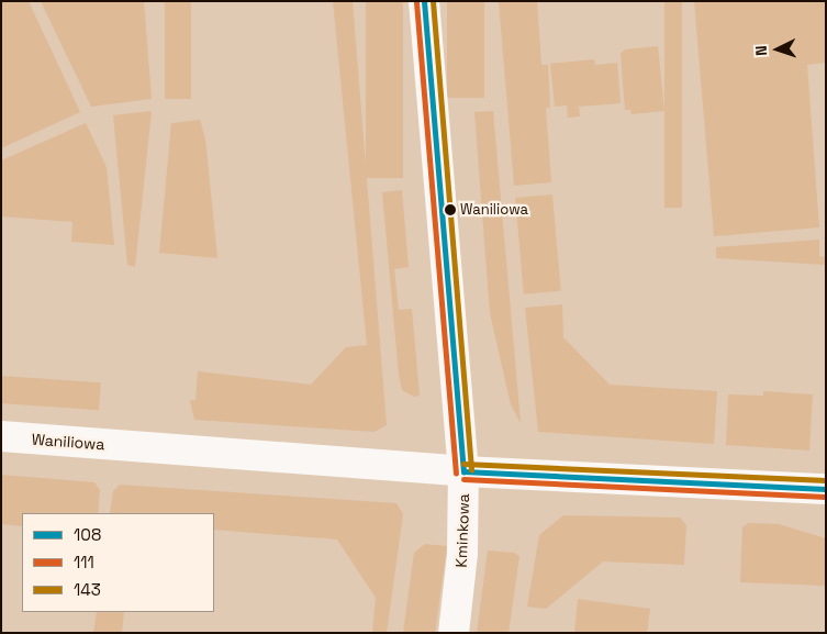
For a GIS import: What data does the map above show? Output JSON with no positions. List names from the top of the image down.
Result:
{
  "streets": {
    "street": ["Waniliowa", "Kminkowa"]
  },
  "crossings": [
    ["Waniliowa", "Kminkowa"]
  ],
  "places": ["Waniliowa"],
  "lines": ["transit line 108", "transit line 143", "transit line 111"],
  "legend": ["108", "111", "143"],
  "north": "left"
}
